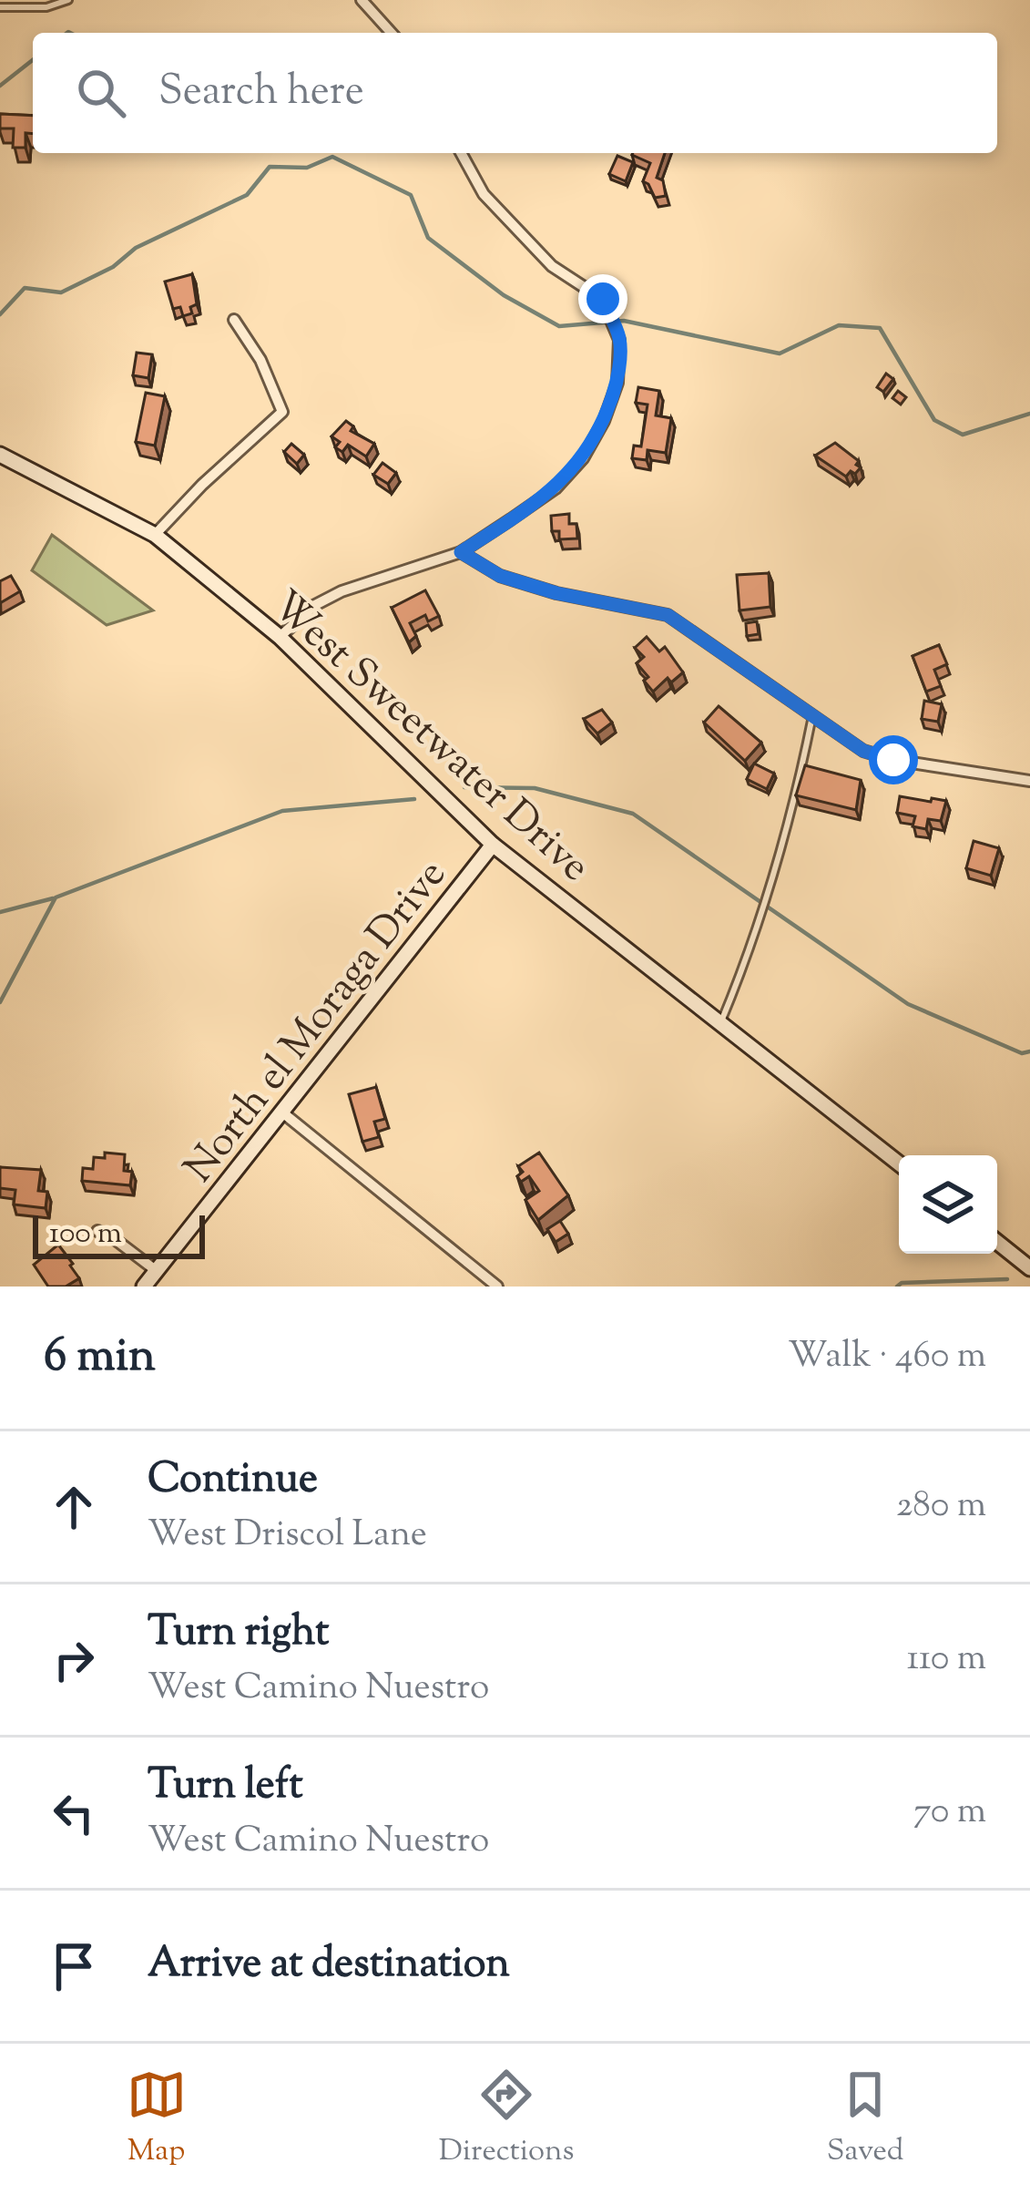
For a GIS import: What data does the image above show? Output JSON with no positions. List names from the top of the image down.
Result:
{
  "streets": {
    "street": ["West Sweetwater Drive", "North el Moraga Drive"]
  },
  "crossings": [
    ["West Sweetwater Drive", "North el Moraga Drive"]
  ],
  "scale_bar": "100 m",
  "page": {
    "search": "Search here",
    "scale": "100 m",
    "heading": ["6 min", "Walk · 460 m"],
    "list": [
      ["Continue", "West Driscol Lane", "280 m"],
      ["Turn right", "West Camino Nuestro", "110 m"],
      ["Turn left", "West Camino Nuestro", "70 m"],
      "Arrive at destination"
    ],
    "nav": ["Map", "Directions", "Saved"]
  }
}
